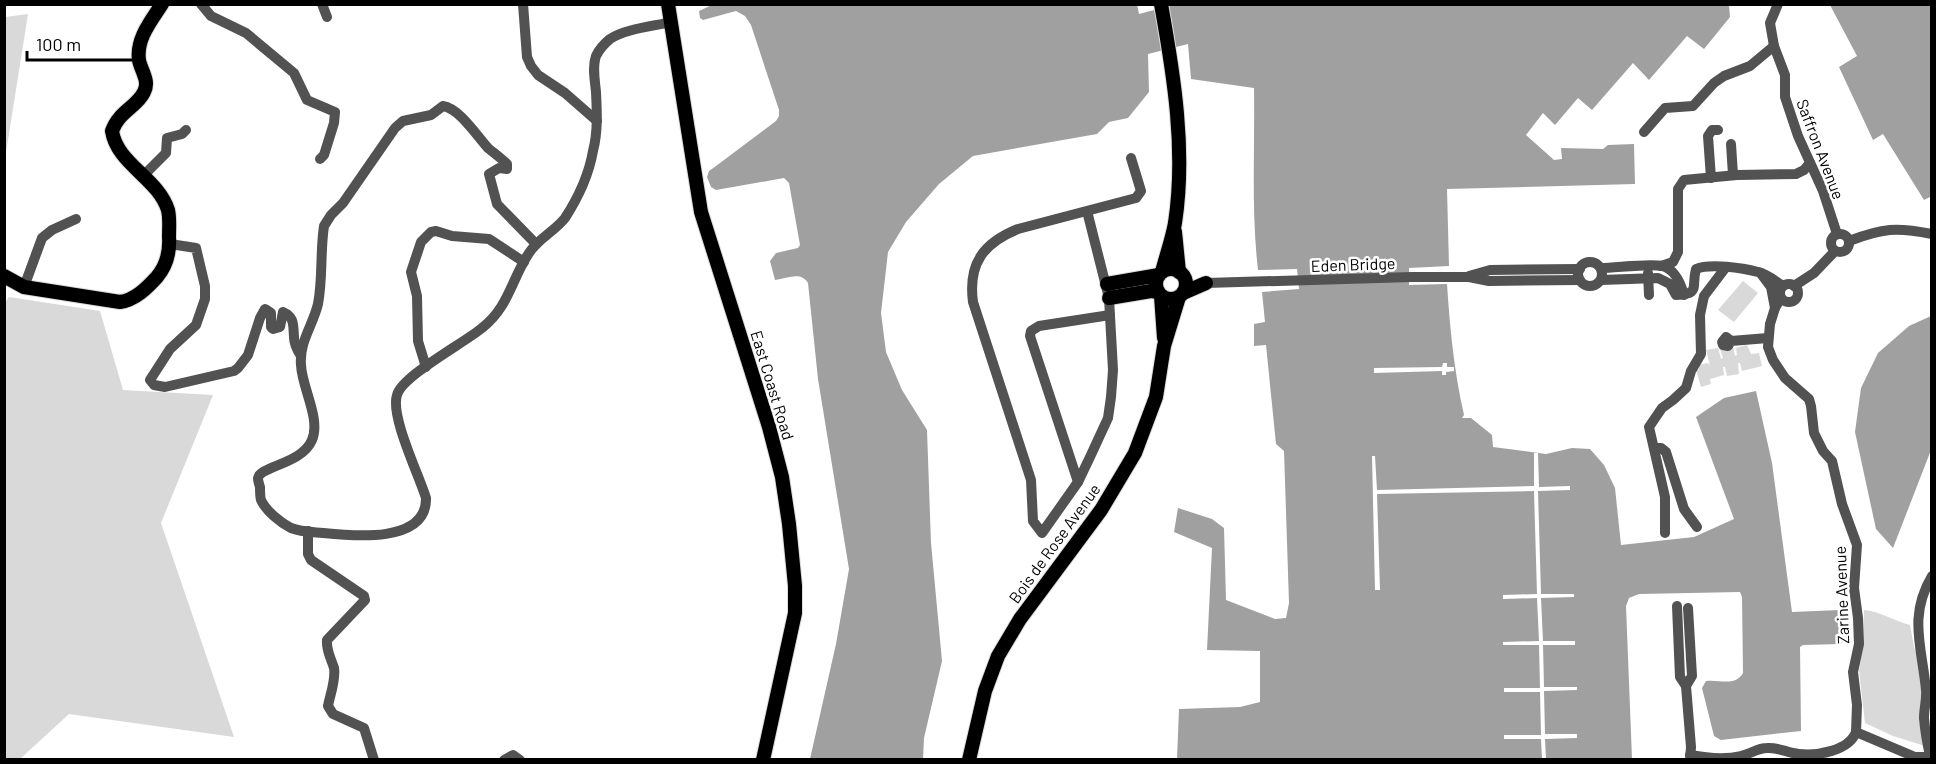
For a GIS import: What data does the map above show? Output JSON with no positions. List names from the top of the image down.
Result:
{
  "streets": {
    "main road": ["East Coast Road", "Bois de Rose Avenue"],
    "street": ["Saffron Avenue", "Eden Bridge", "Zarine Avenue"]
  },
  "scale_bar": "100 m"
}
